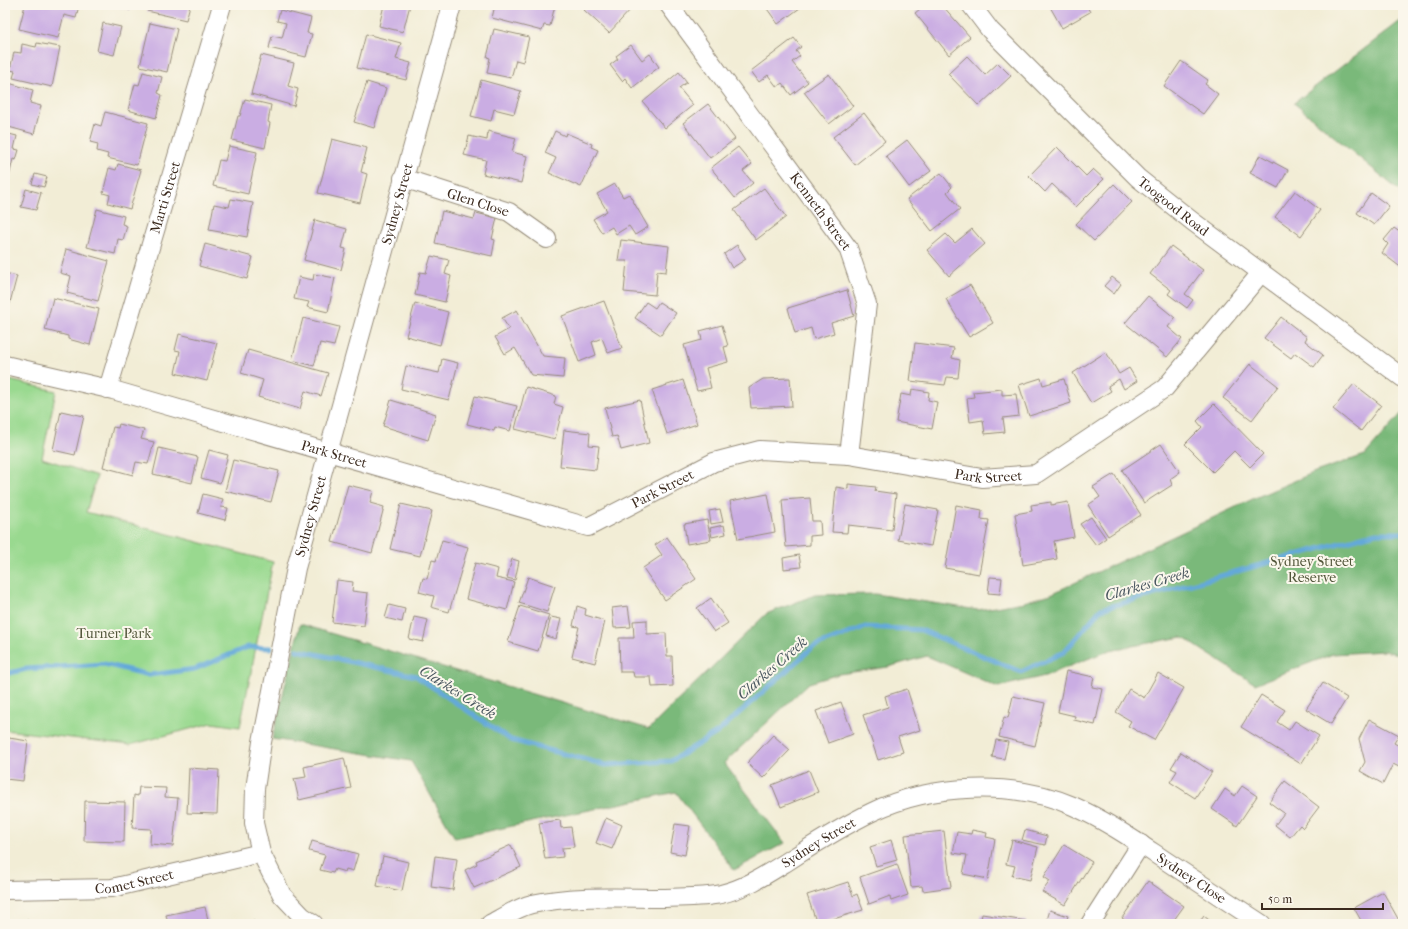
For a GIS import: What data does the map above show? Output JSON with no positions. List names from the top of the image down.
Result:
{
  "streets": {
    "street": [
      "Marti Street",
      "Sydney Street",
      "Glen Close",
      "Toogood Road",
      "Kenneth Street",
      "Park Street",
      "Sydney Close",
      "Comet Street"
    ]
  },
  "crossings": [
    ["Marti Street", "Park Street"],
    ["Sydney Street", "Glen Close"],
    ["Sydney Street", "Park Street"],
    ["Sydney Street", "Sydney Close"],
    ["Sydney Street", "Comet Street"],
    ["Toogood Road", "Park Street"],
    ["Kenneth Street", "Park Street"]
  ],
  "water": ["Clarkes Creek"],
  "parks": ["Sydney Street Reserve", "Turner Park"],
  "scale_bar": "50 m"
}
